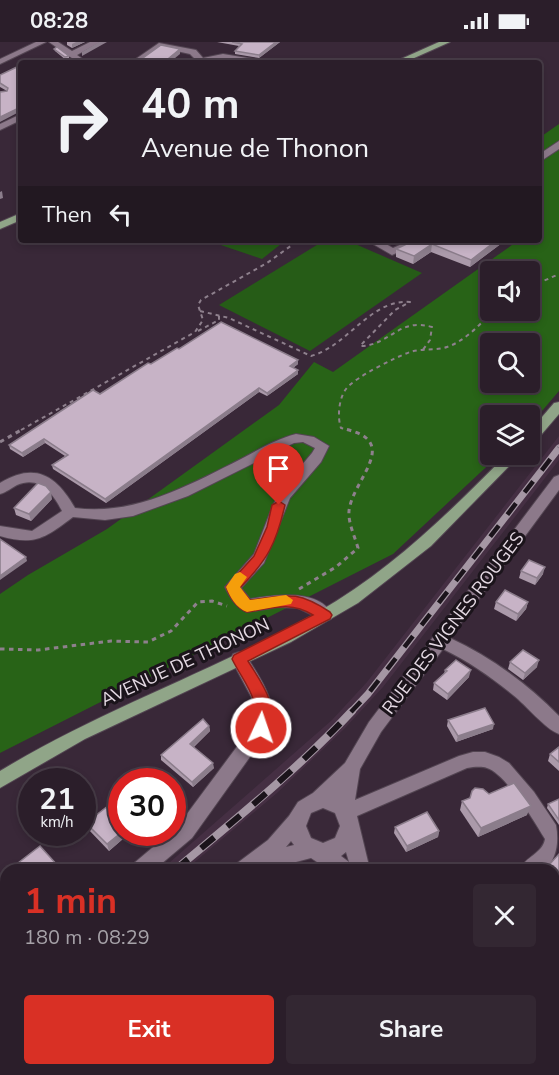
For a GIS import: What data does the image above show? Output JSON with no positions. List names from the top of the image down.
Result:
{
  "streets": {
    "main road": ["AVENUE DE THONON"],
    "street": ["RUE DES VIGNES ROUGES"]
  },
  "page": {
    "status": "08:28",
    "turn": ["40 m", "Avenue de Thonon"],
    "then": "Then",
    "speed": "21 km/h",
    "limit": "30",
    "heading": ["1 min", "180 m · 08:29"],
    "buttons": ["Exit", "Share"]
  }
}
